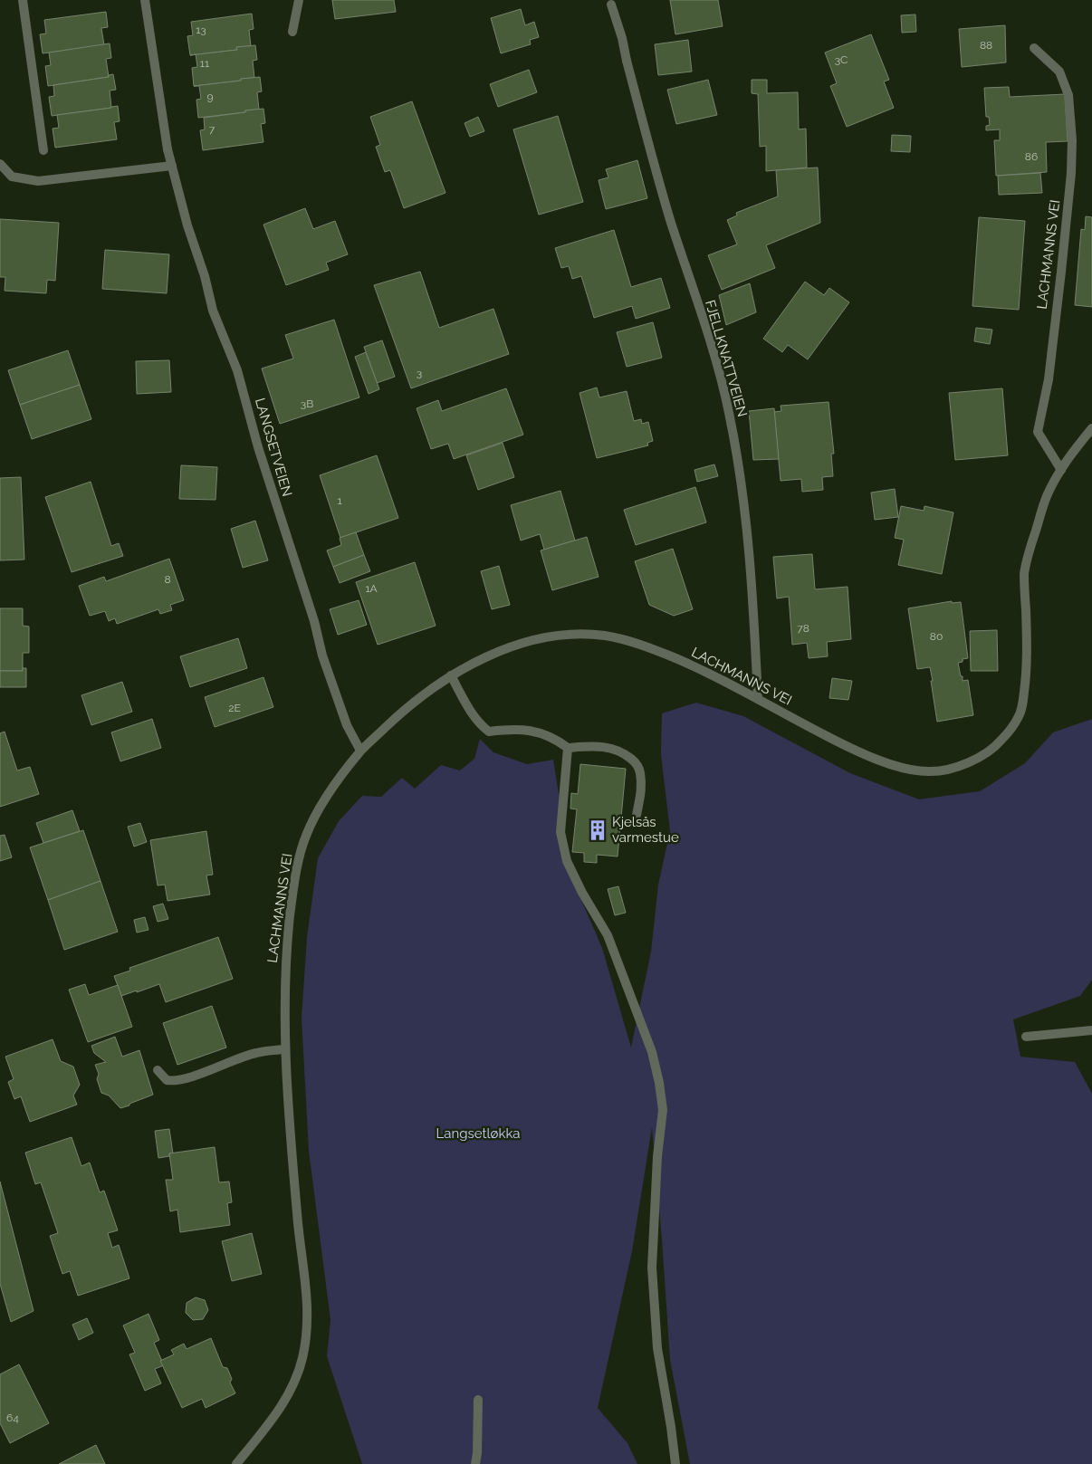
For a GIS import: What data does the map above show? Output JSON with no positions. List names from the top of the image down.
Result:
{
  "streets": {
    "street": ["LACHMANNS VEI", "FJELLKNATTVEIEN", "LANGSETVEIEN"]
  },
  "crossings": [
    ["LACHMANNS VEI", "FJELLKNATTVEIEN"],
    ["LACHMANNS VEI", "LANGSETVEIEN"]
  ],
  "parks": ["Langsetløkka"],
  "places": {
    "building": ["Kjelsås varmestue"]
  },
  "house_numbers": [
    "13",
    "88",
    "3C",
    "11",
    "9",
    "7",
    "86",
    "3",
    "3B",
    "1",
    "8",
    "1A",
    "78",
    "80",
    "2E",
    "64"
  ]
}
